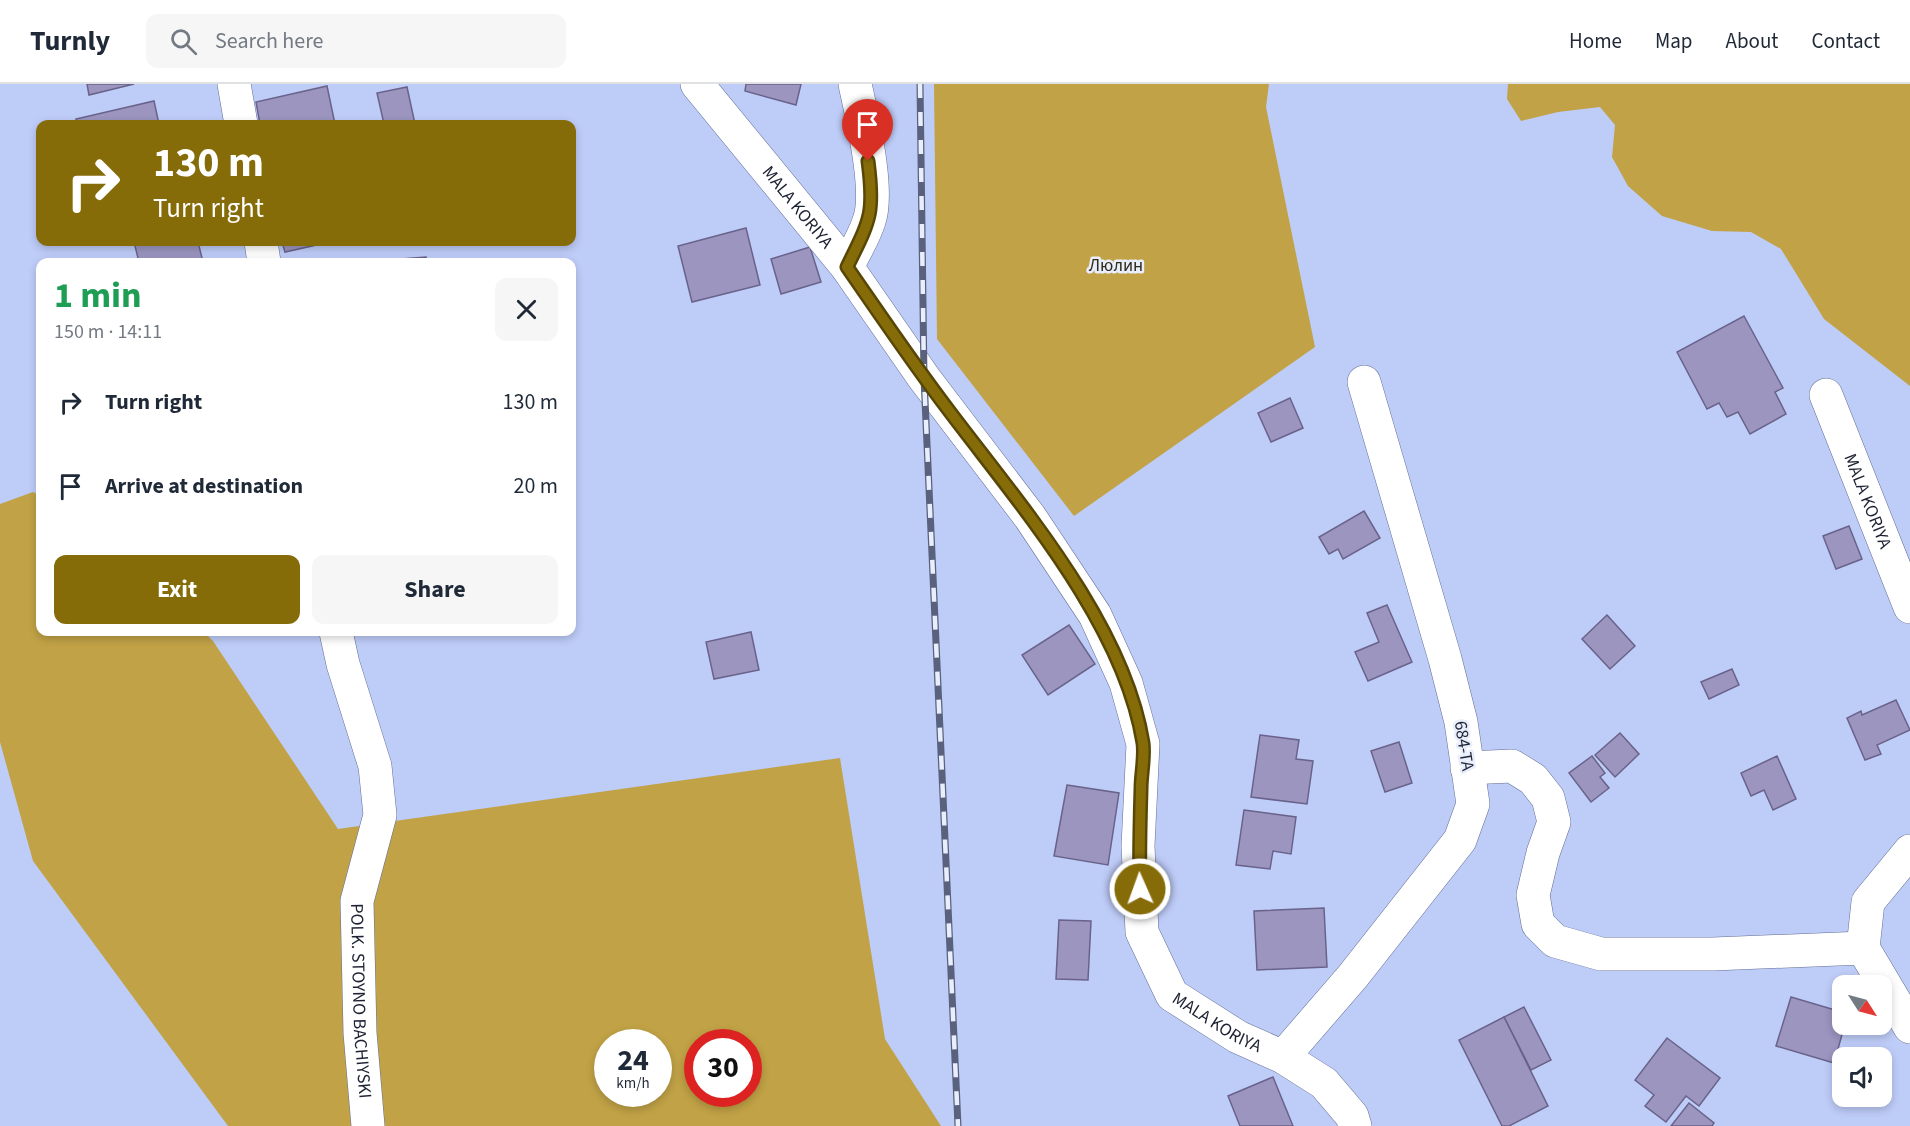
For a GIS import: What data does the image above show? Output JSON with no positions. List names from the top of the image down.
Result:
{
  "streets": {
    "street": ["MALA KORIYA", "684-ТА", "POLK. STOYNO BACHIYSKI"]
  },
  "crossings": [
    ["MALA KORIYA", "684-ТА"]
  ],
  "parks": ["Люлин"],
  "north": "bottom right",
  "page": {
    "header": "Turnly",
    "search": "Search here",
    "nav": [
      "Home",
      "Map",
      "About",
      "Contact"
    ],
    "turn": ["130 m", "Turn right"],
    "heading": ["1 min", "150 m · 14:11"],
    "list": [
      {
        "name": "Turn right",
        "value": "130 m"
      },
      {
        "name": "Arrive at destination",
        "value": "20 m"
      }
    ],
    "buttons": ["Exit", "Share"],
    "speed": "24 km/h",
    "limit": "30"
  }
}
